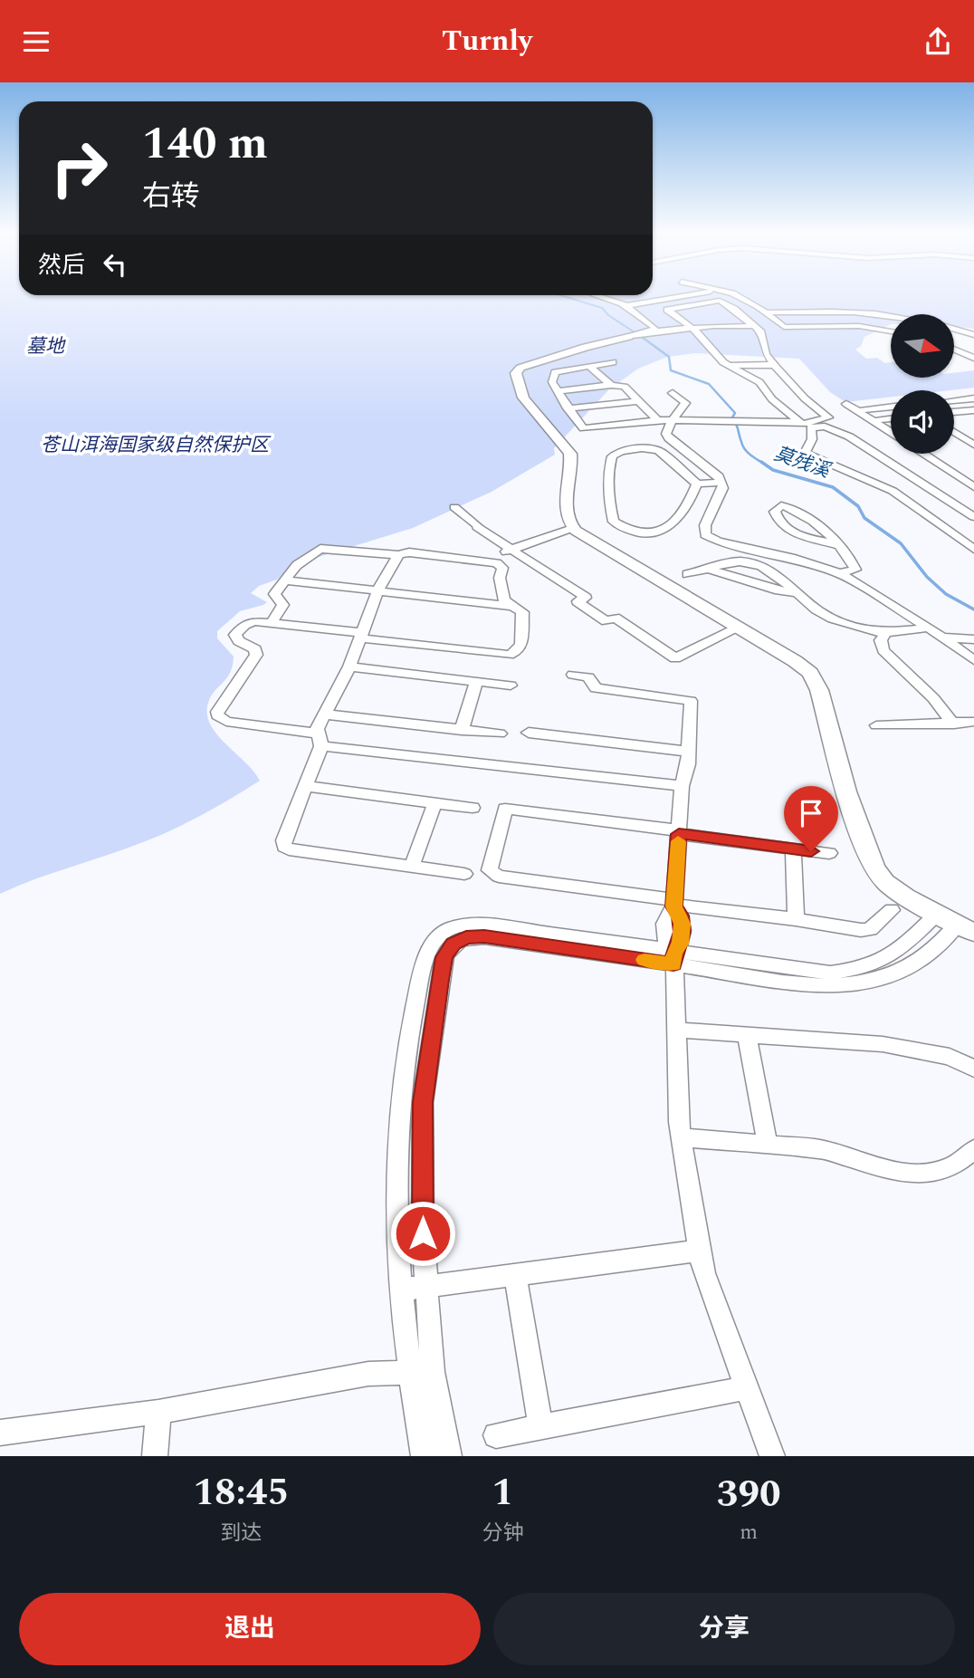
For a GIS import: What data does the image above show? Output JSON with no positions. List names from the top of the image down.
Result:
{
  "water": ["莫残溪"],
  "parks": ["墓地", "苍山洱海国家级自然保护区"],
  "north": "right",
  "page": {
    "header": "Turnly",
    "turn": ["140 m", "右转"],
    "then": "然后",
    "eta": [
      "18:45",
      "到达",
      "1",
      "分钟",
      "390",
      "m"
    ],
    "buttons": ["退出", "分享"]
  }
}
